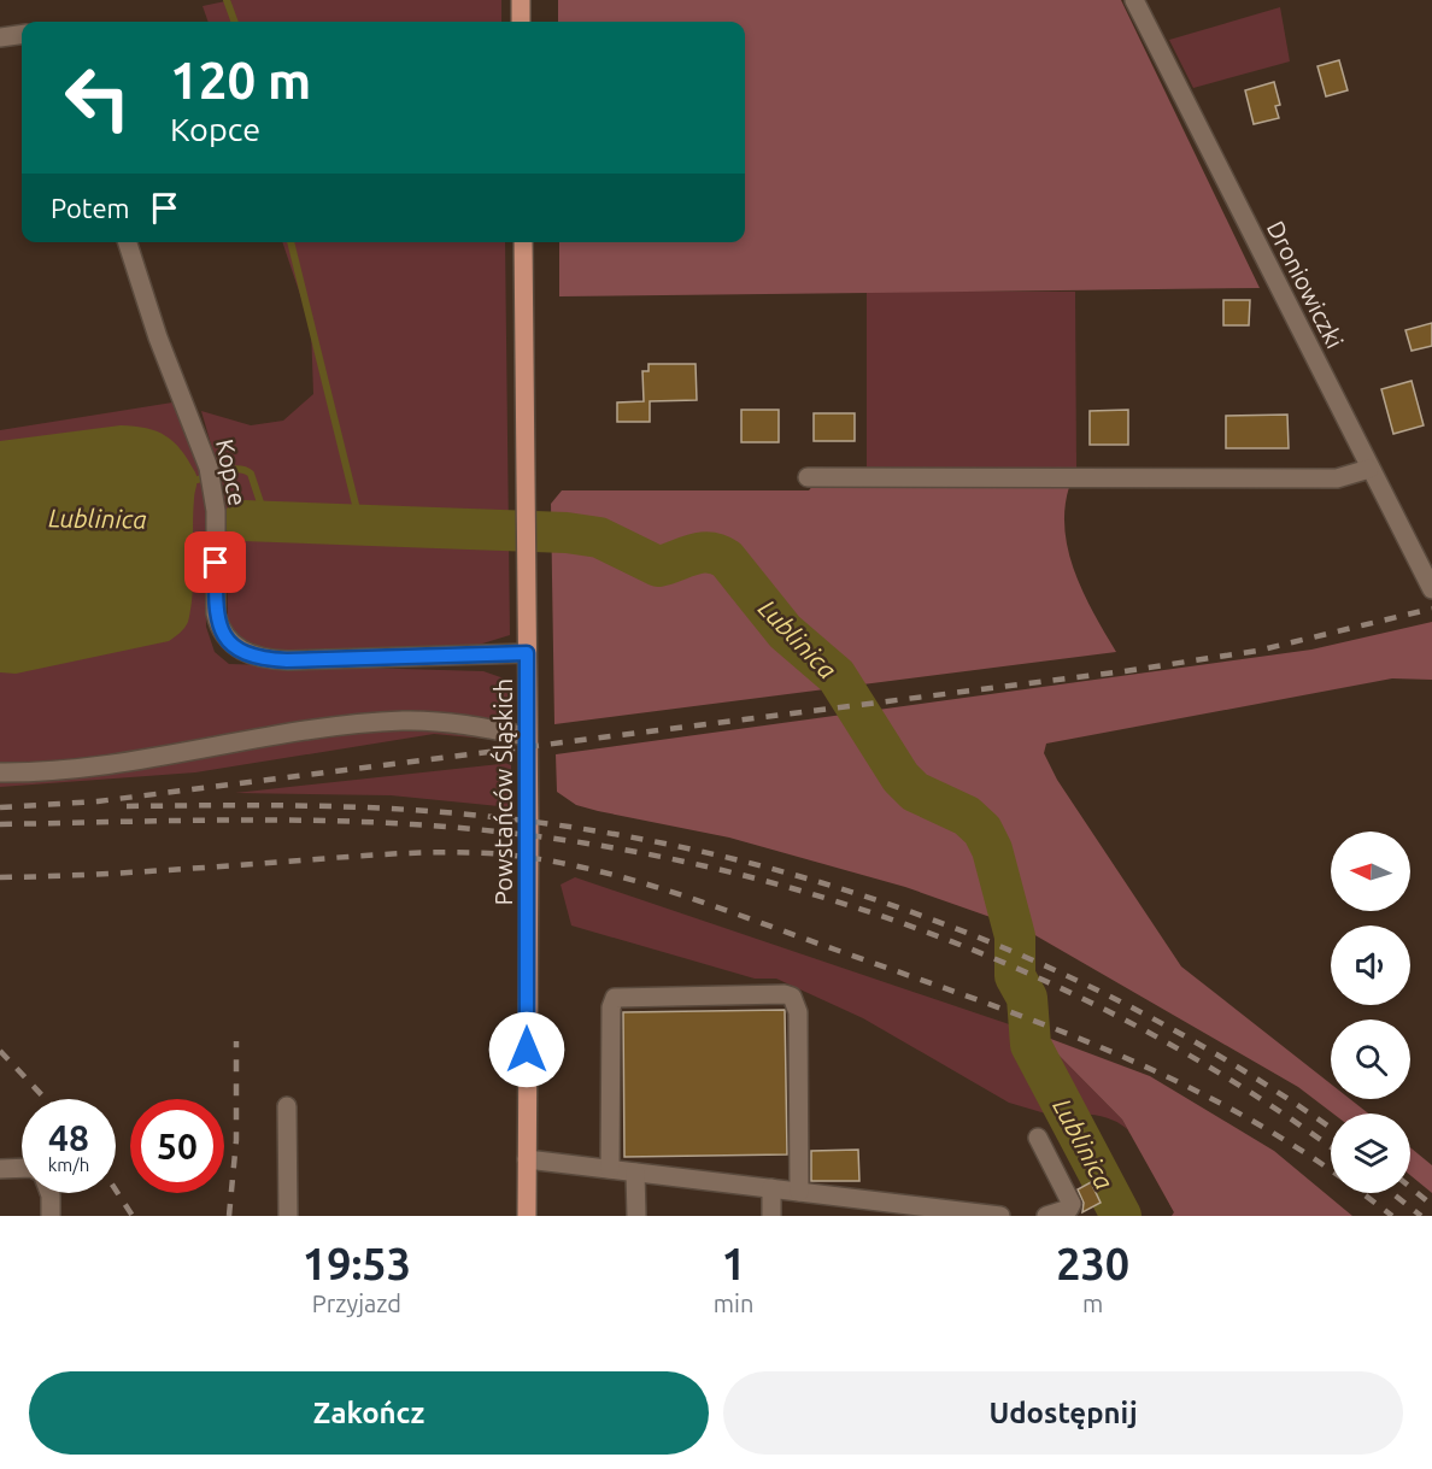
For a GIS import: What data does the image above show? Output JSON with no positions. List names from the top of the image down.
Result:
{
  "streets": {
    "main road": ["Powstańców Śląskich"],
    "street": ["Droniowiczki", "Kopce"]
  },
  "crossings": [
    ["Kopce", "Powstańców Śląskich"]
  ],
  "water": ["Lublinica"],
  "north": "left",
  "page": {
    "turn": ["120 m", "Kopce"],
    "then": "Potem",
    "speed": "48 km/h",
    "limit": "50",
    "eta": [
      "19:53",
      "Przyjazd",
      "1",
      "min",
      "230",
      "m"
    ],
    "buttons": ["Zakończ", "Udostępnij"]
  }
}
